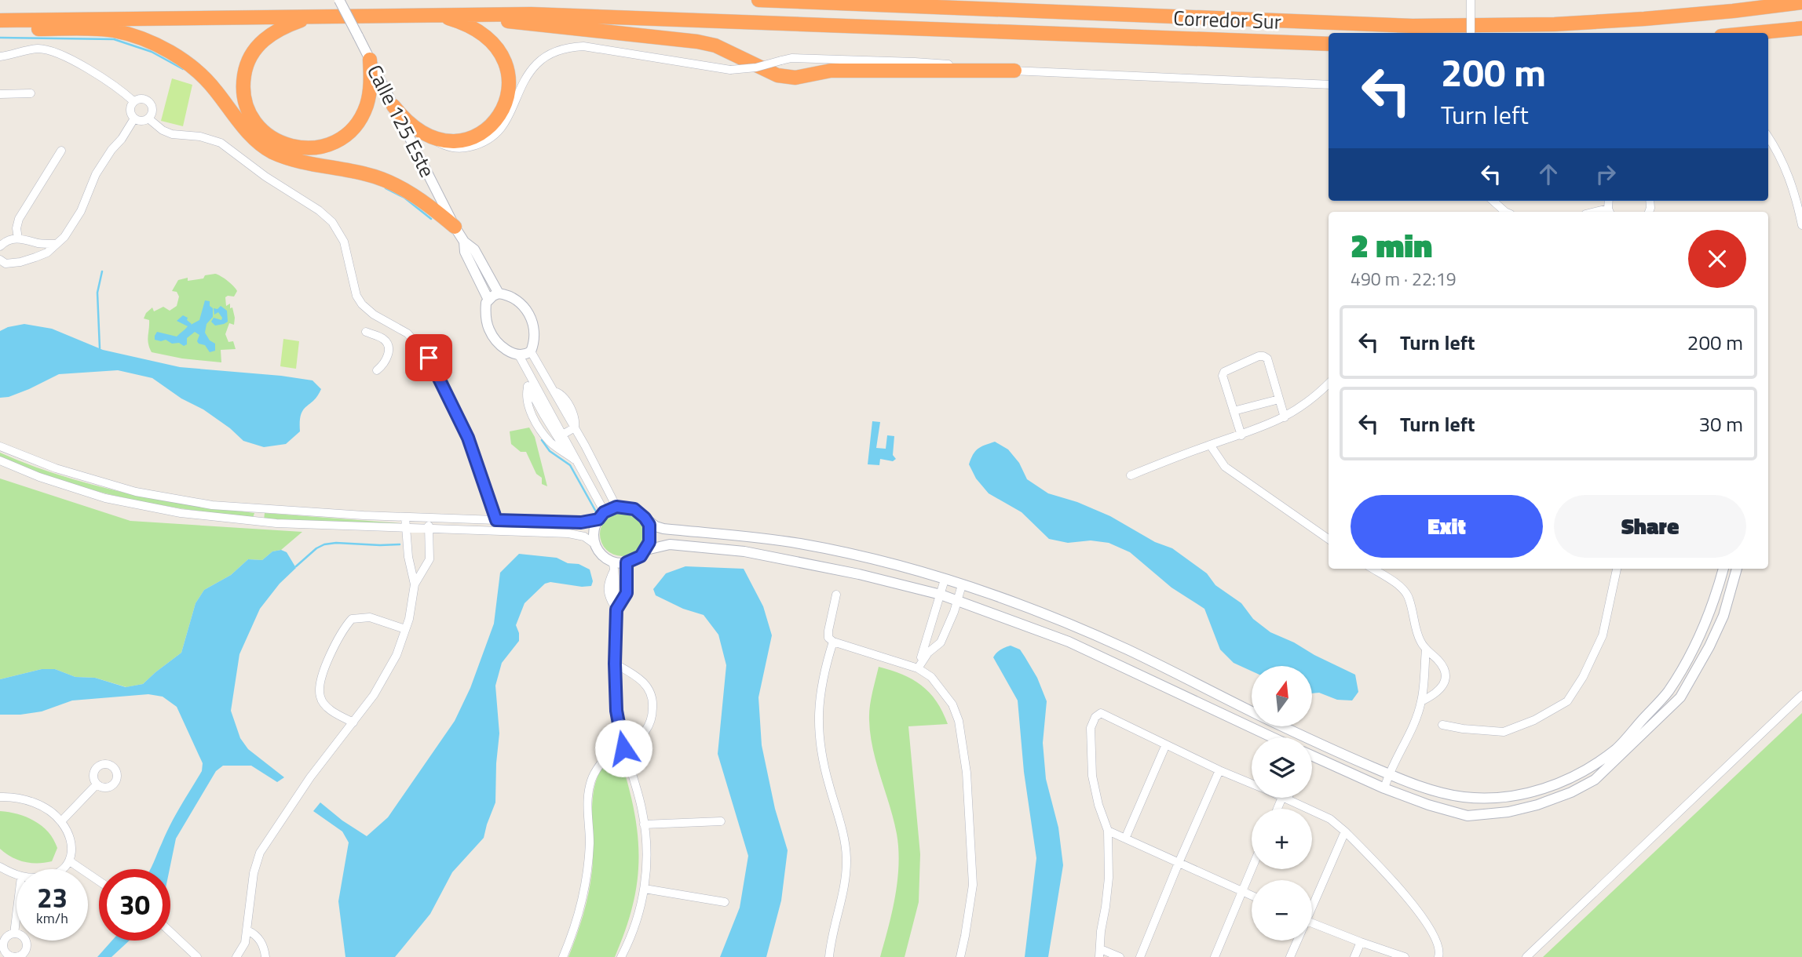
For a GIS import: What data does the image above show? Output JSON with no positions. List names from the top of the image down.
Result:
{
  "streets": {
    "highway": ["Corredor Sur"],
    "street": ["Calle 125 Este"]
  },
  "north": "top",
  "page": {
    "turn": ["200 m", "Turn left"],
    "heading": ["2 min", "490 m · 22:19"],
    "list": [
      {
        "name": "Turn left",
        "value": "200 m"
      },
      {
        "name": "Turn left",
        "value": "30 m"
      }
    ],
    "buttons": ["Exit", "Share"],
    "map_buttons": ["+", "−"],
    "speed": "23 km/h",
    "limit": "30"
  }
}
